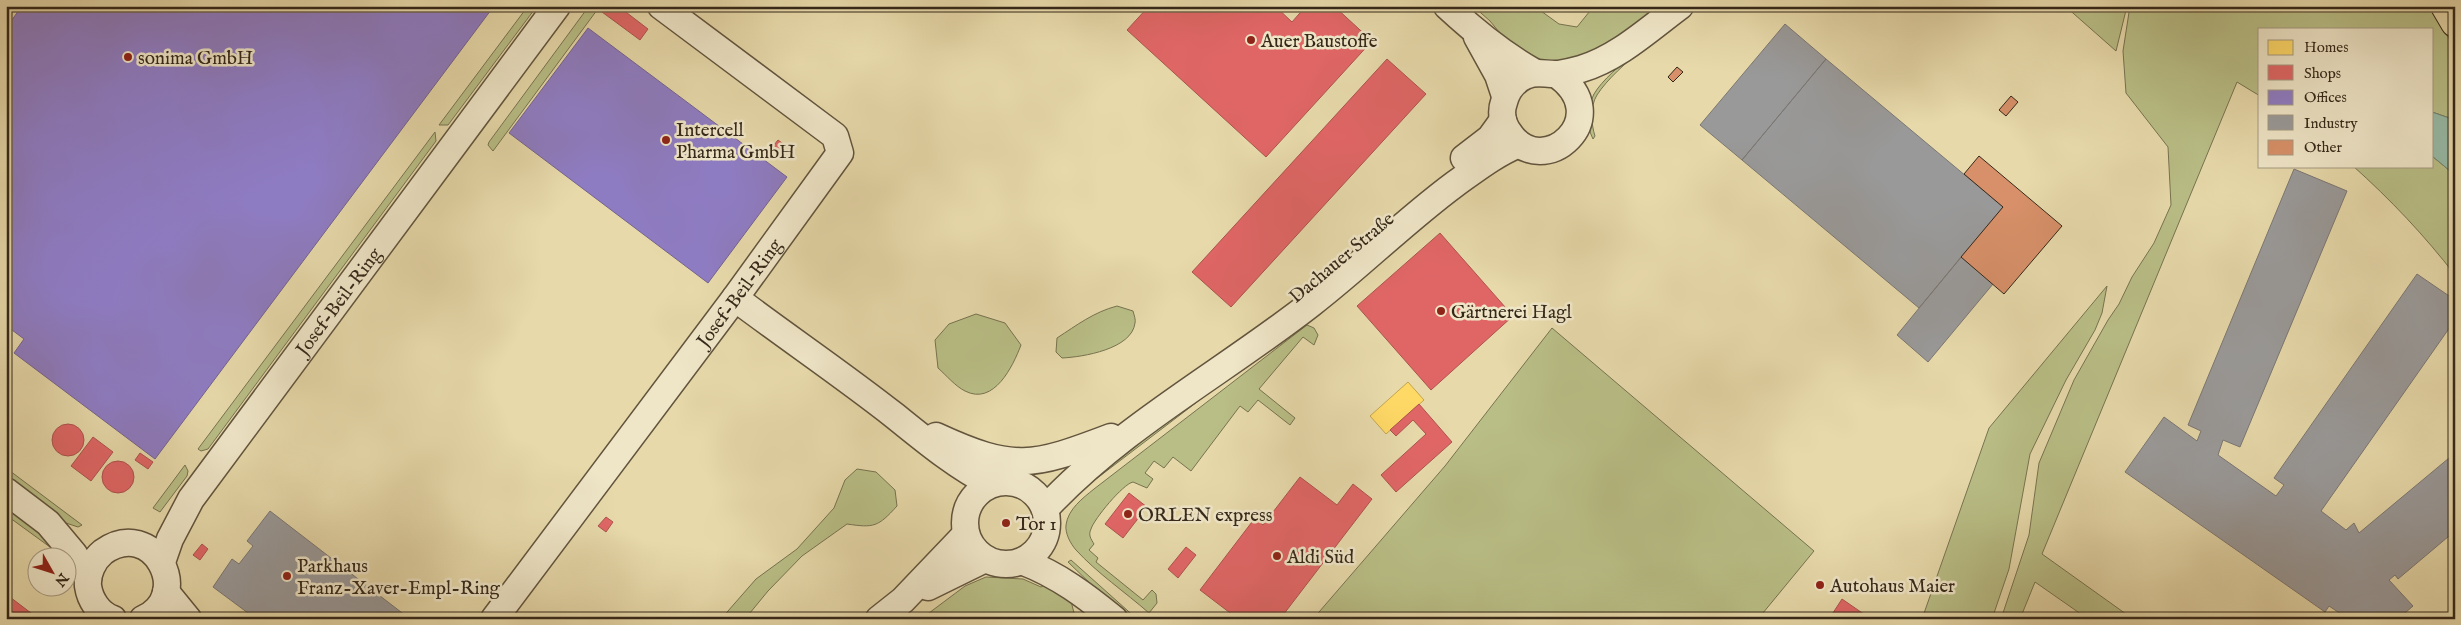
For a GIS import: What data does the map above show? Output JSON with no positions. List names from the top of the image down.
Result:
{
  "streets": {
    "street": ["Dachauer Straße", "Josef-Beil-Ring"]
  },
  "places": [
    "Auer Baustoffe",
    "sonima GmbH",
    "Intercell Pharma GmbH",
    "Gärtnerei Hagl",
    "ORLEN express",
    "Tor 1",
    "Aldi Süd",
    "Parkhaus Franz-Xaver-Empl-Ring",
    "Autohaus Maier"
  ],
  "legend": [
    "Homes",
    "Shops",
    "Offices",
    "Industry",
    "Other"
  ],
  "north": "bottom right"
}
